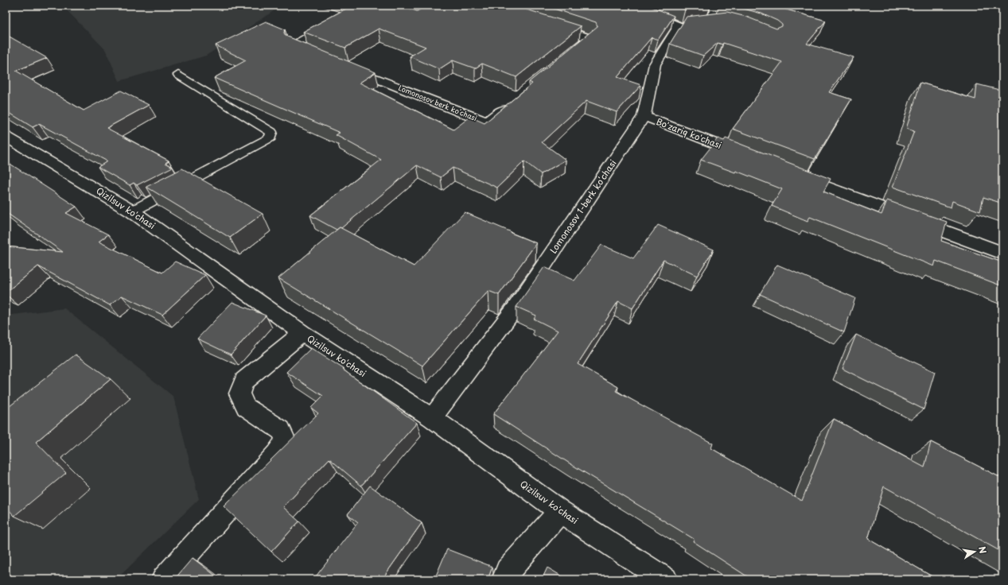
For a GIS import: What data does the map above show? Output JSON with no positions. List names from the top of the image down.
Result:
{
  "streets": {
    "street": [
      "Lomonosov berk koʻchasi",
      "Bo'zariq ko'chasi",
      "Lomonosov 1-berk koʻchasi",
      "Qizilsuv ko'chasi"
    ]
  },
  "crossings": [
    ["Bo'zariq ko'chasi", "Lomonosov 1-berk koʻchasi"],
    ["Lomonosov 1-berk koʻchasi", "Qizilsuv ko'chasi"]
  ],
  "north": "right"
}
